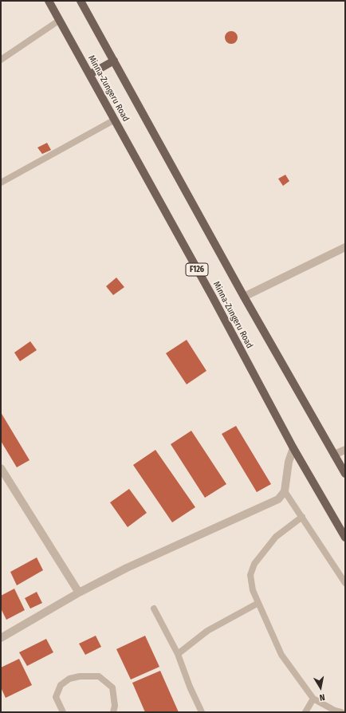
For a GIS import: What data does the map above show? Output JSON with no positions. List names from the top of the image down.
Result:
{
  "streets": {
    "main road": ["Minna-Zungeru Road", "F126"]
  },
  "north": "bottom"
}
